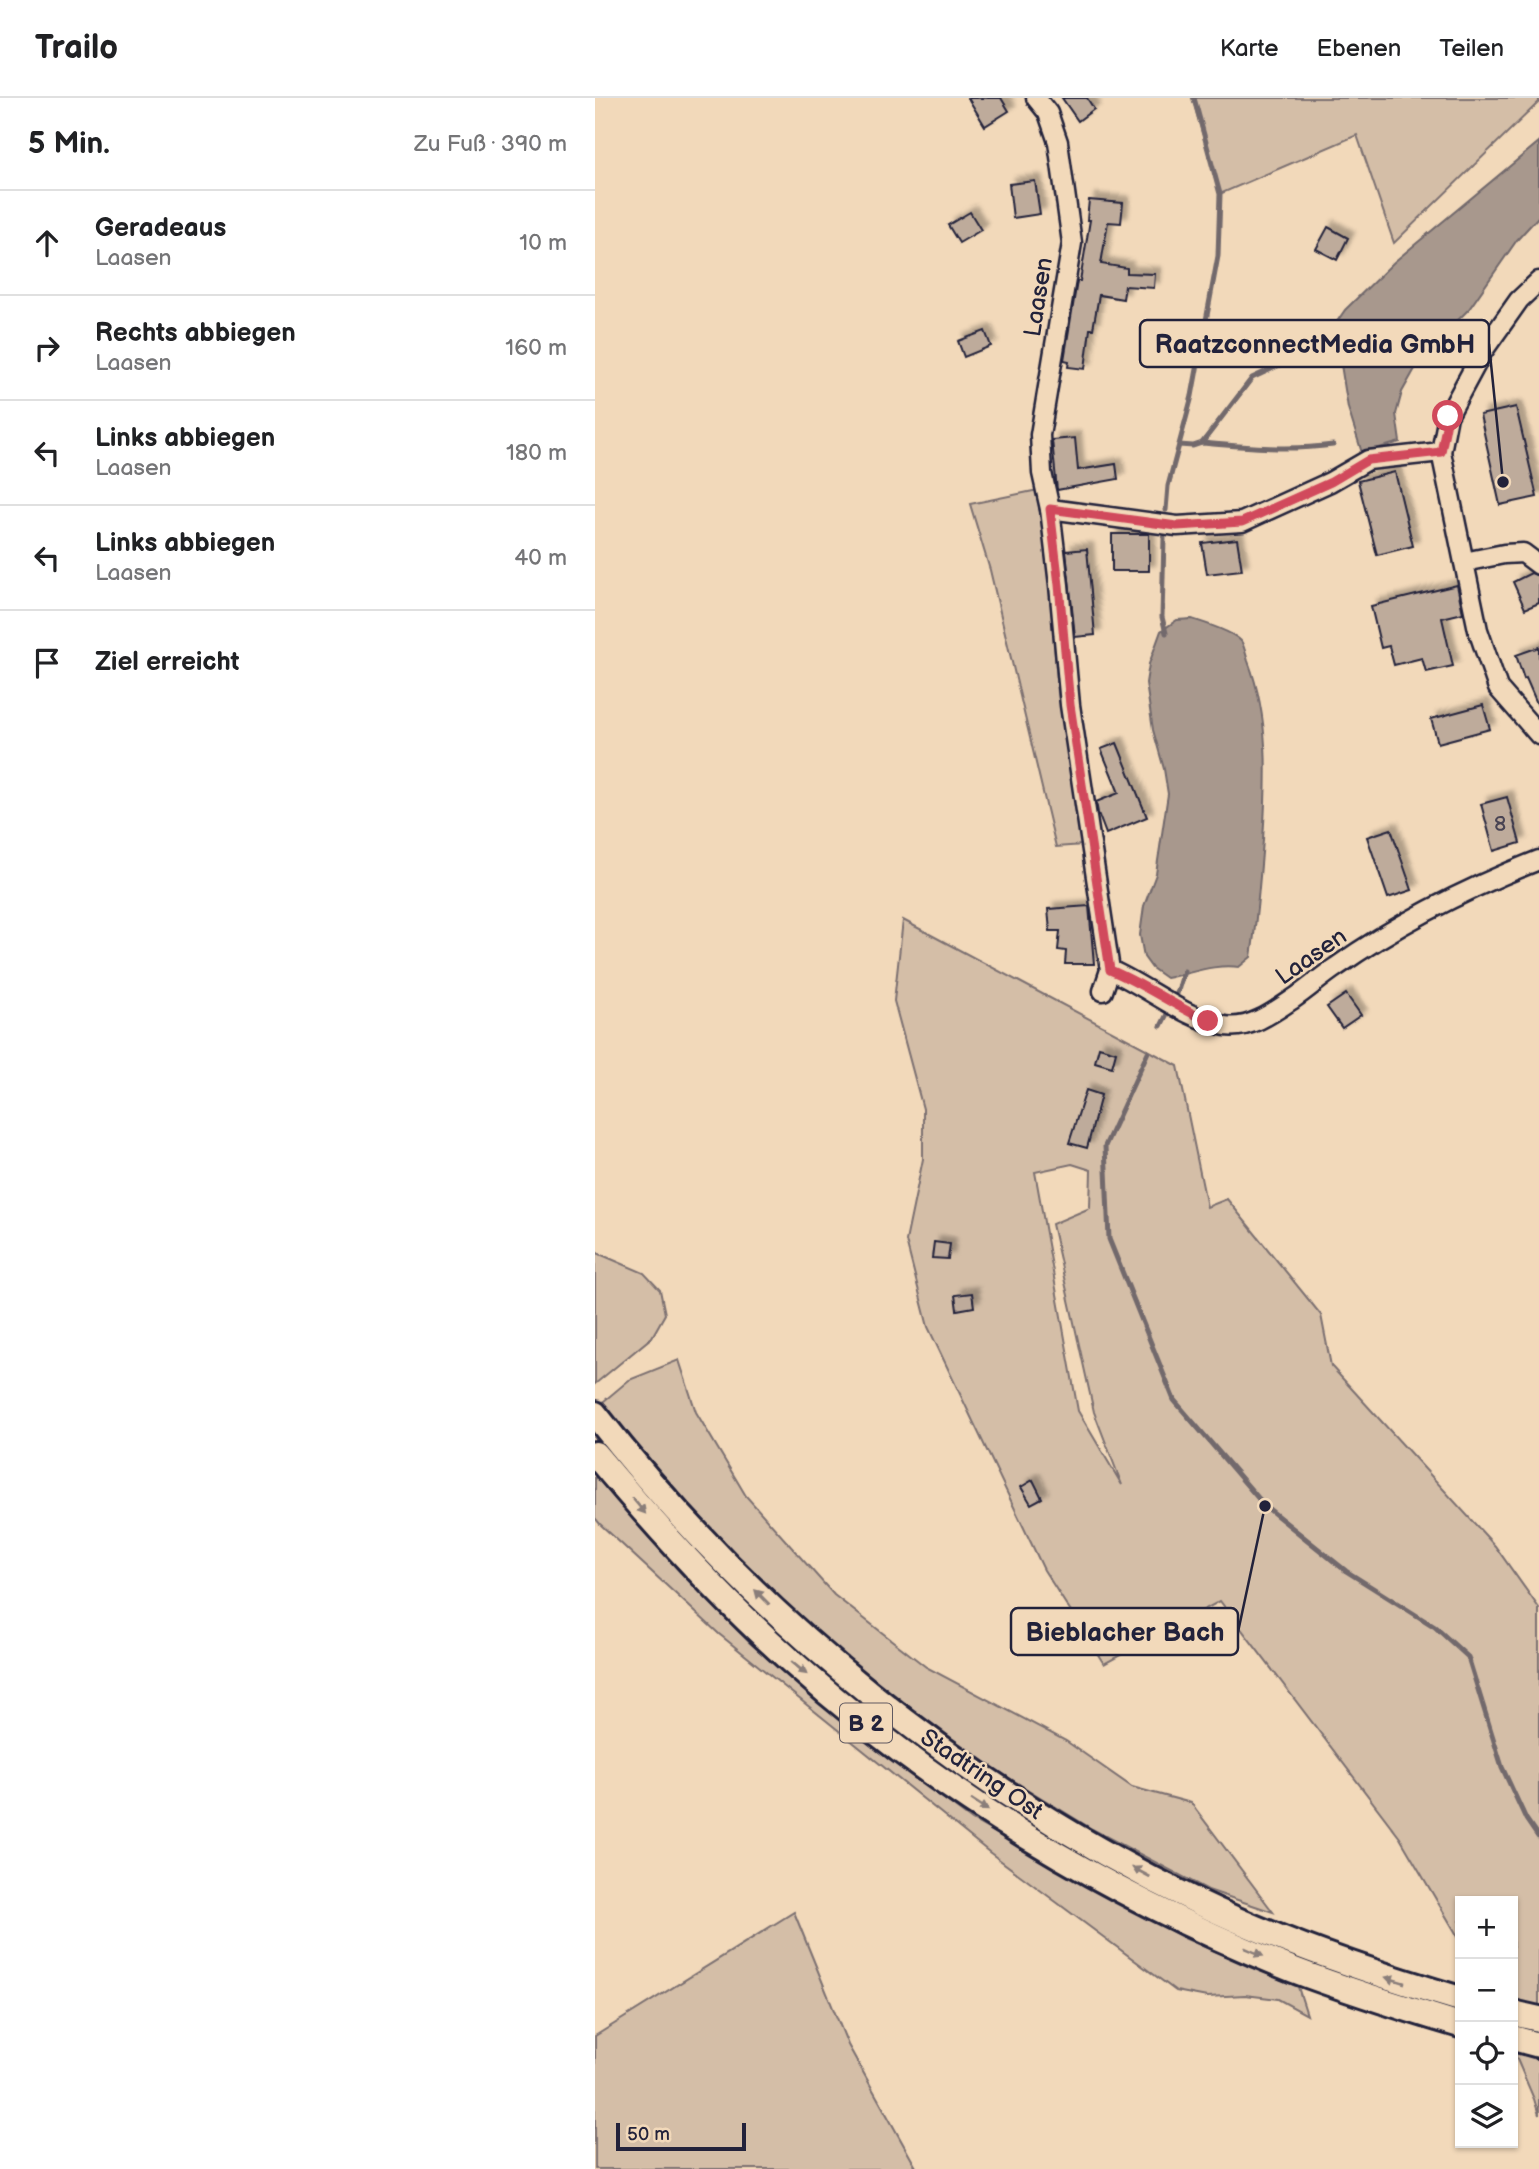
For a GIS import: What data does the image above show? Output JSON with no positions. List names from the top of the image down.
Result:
{
  "streets": {
    "highway": ["B 2", "Stadtring Ost"],
    "street": ["Laasen"]
  },
  "places": ["RaatzconnectMedia GmbH", "Bieblacher Bach"],
  "house_numbers": ["8"],
  "scale_bar": "50 m",
  "page": {
    "header": "Trailo",
    "nav": ["Karte", "Ebenen", "Teilen"],
    "heading": ["5 Min.", "Zu Fuß · 390 m"],
    "list": [
      ["Geradeaus", "Laasen", "10 m"],
      ["Rechts abbiegen", "Laasen", "160 m"],
      ["Links abbiegen", "Laasen", "180 m"],
      ["Links abbiegen", "Laasen", "40 m"],
      "Ziel erreicht"
    ],
    "map_buttons": ["+", "−"],
    "scale": "50 m"
  }
}
